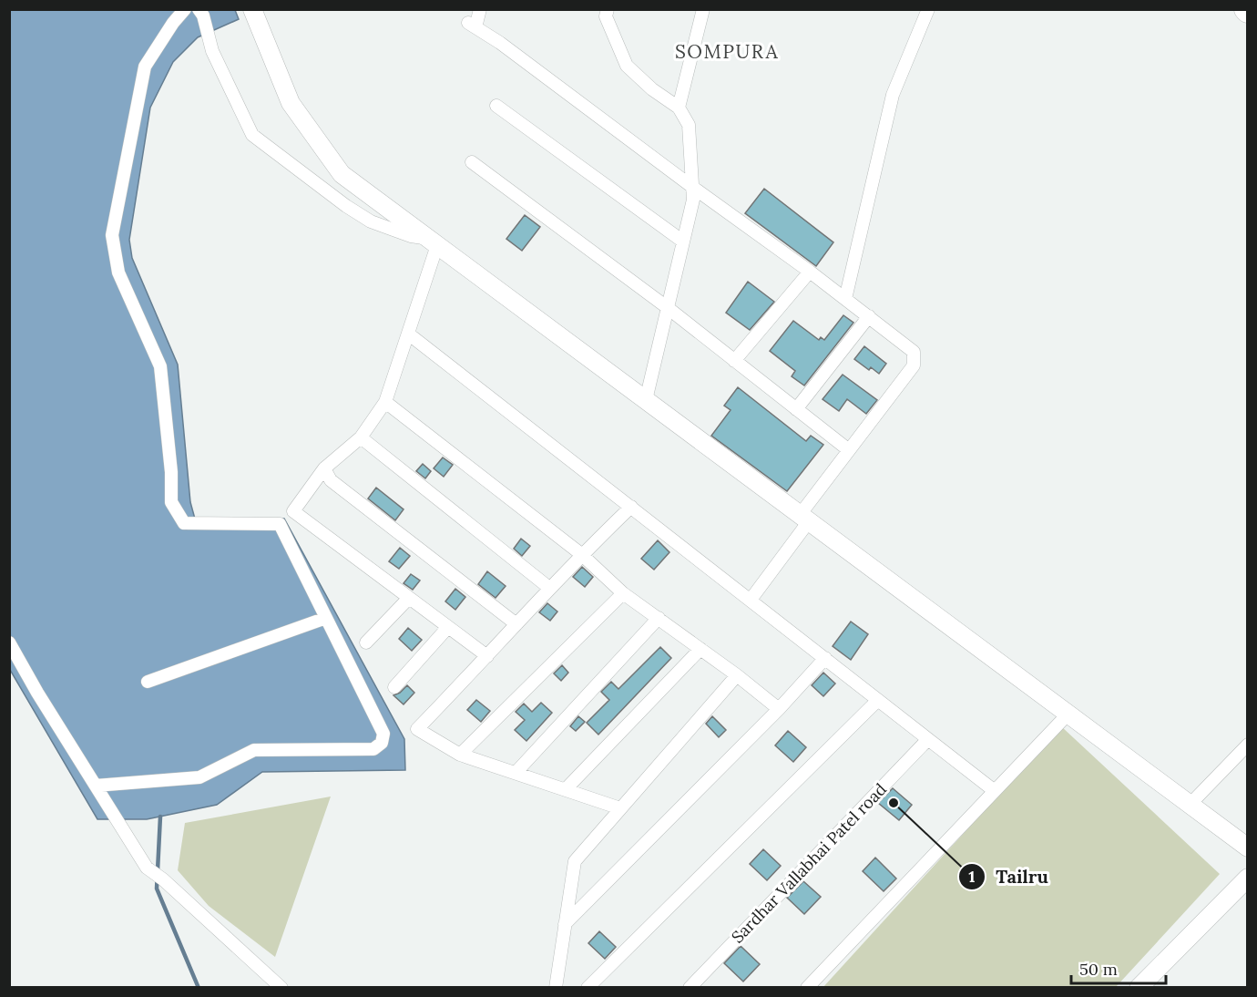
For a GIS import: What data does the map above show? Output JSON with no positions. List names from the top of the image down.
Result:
{
  "streets": {
    "street": ["Sardhar Vallabhai Patel road"]
  },
  "districts": ["SOMPURA"],
  "places": ["Tailru"],
  "scale_bar": "50 m"
}
